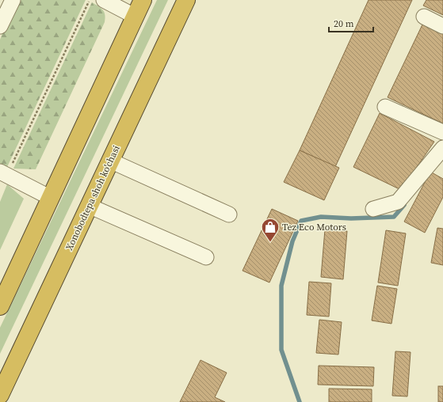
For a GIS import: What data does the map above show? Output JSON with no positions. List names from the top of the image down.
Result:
{
  "streets": {
    "highway": ["Xonobodtepa shoh ko'chasi"]
  },
  "places": {
    "shop": ["Tez Eco Motors"]
  },
  "scale_bar": "20 m"
}
